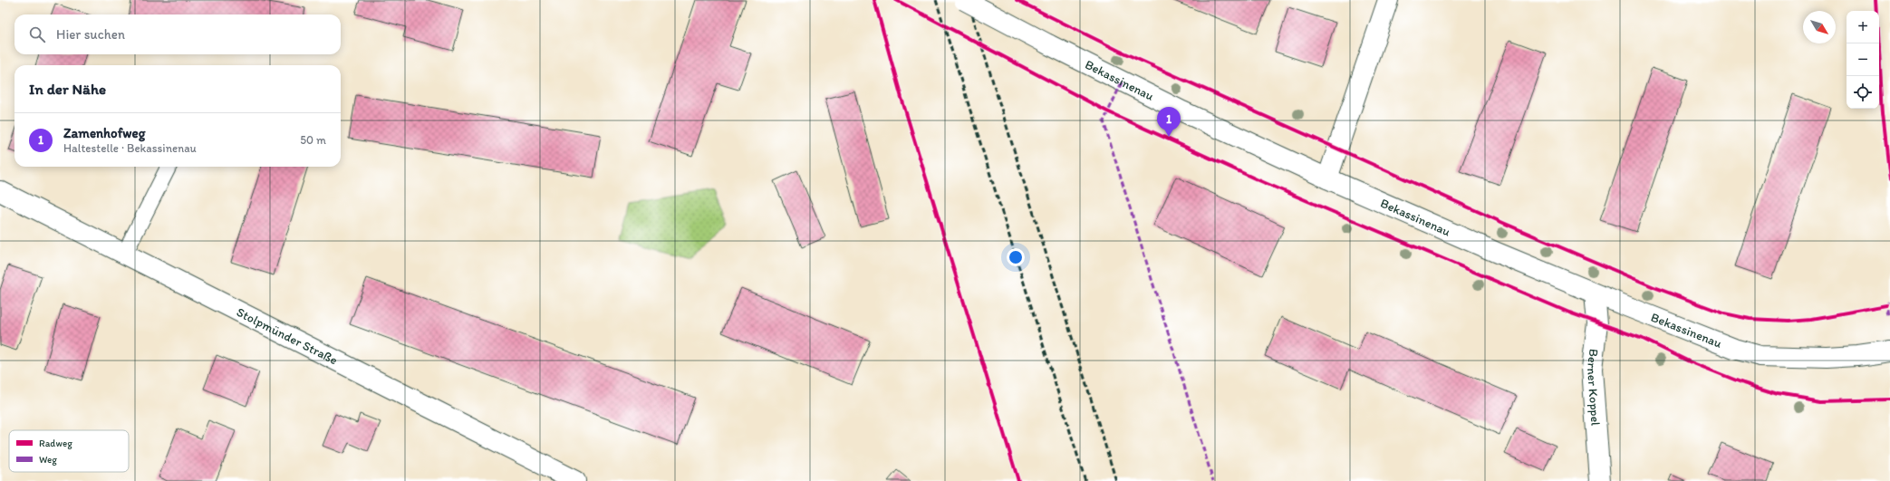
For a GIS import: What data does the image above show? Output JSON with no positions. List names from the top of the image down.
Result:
{
  "streets": {
    "street": ["Bekassinenau", "Stolpmünder Straße", "Berner Koppel"]
  },
  "crossings": [
    ["Bekassinenau", "Berner Koppel"]
  ],
  "legend": ["Radweg", "Weg"],
  "north": "bottom right",
  "page": {
    "map_buttons": ["+", "−"],
    "search": "Hier suchen",
    "heading": "In der Nähe",
    "pins": "1",
    "list": [
      {
        "mark": "1",
        "name": "Zamenhofweg",
        "note": "Haltestelle · Bekassinenau",
        "value": "50 m"
      }
    ]
  }
}
